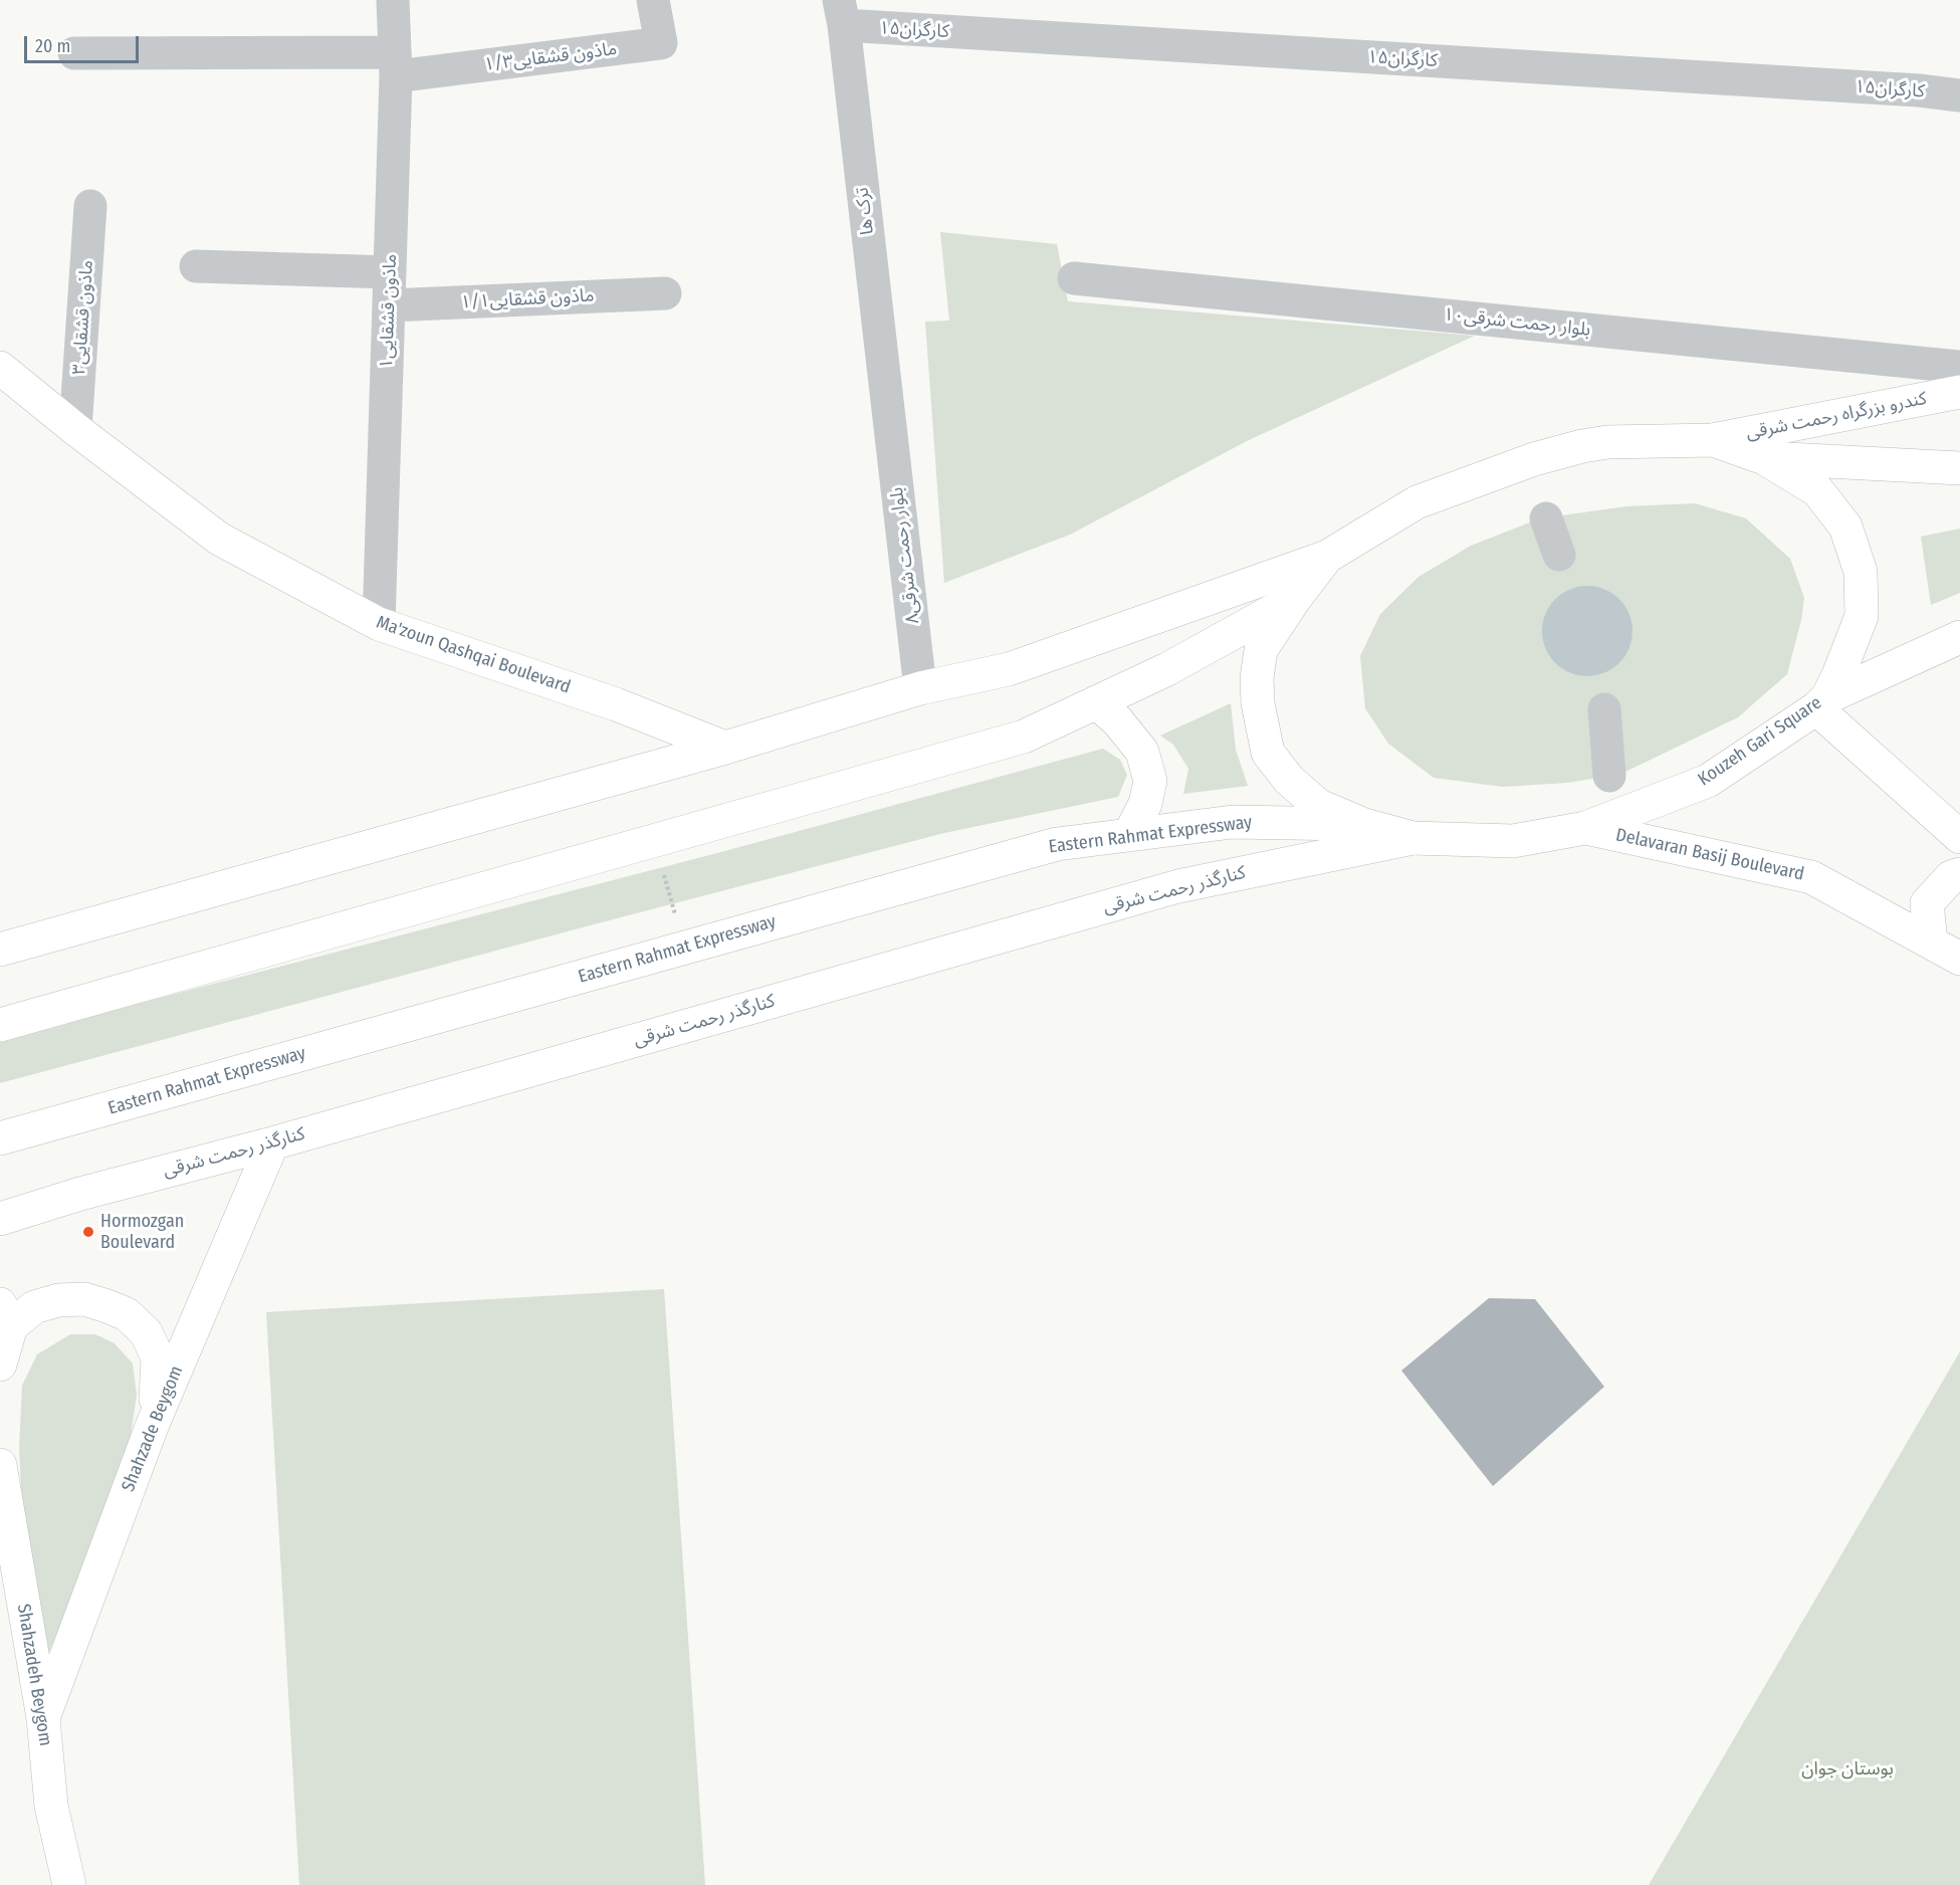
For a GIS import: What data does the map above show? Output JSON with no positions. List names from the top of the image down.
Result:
{
  "streets": {
    "main road": [
      "کندرو بزرگراه رحمت شرقی",
      "Ma'zoun Qashqai Boulevard",
      "Kouzeh Gari Square",
      "Eastern Rahmat Expressway",
      "Delavaran Basij Boulevard",
      "کنارگذر رحمت شرقی",
      "Shahzade Beygom",
      "Shahzadeh Beygom"
    ],
    "street": [
      "۱۵کارگران",
      "ماذون قشقایی۱/۳",
      "ترک ها",
      "ماذون قشقایی۱/۱",
      "ماذون قشقایی۱",
      "ماذون قشقایی۳",
      "۱۰بلوار رحمت شرقی",
      "بلوار رحمت شرقی۸"
    ]
  },
  "crossings": [
    ["۱۵کارگران", "ترک ها"],
    ["ماذون قشقایی۱/۳", "ماذون قشقایی۱"],
    ["ترک ها", "بلوار رحمت شرقی۸"],
    ["ماذون قشقایی۱/۱", "ماذون قشقایی۱"],
    ["ماذون قشقایی۱", "Ma'zoun Qashqai Boulevard"],
    ["ماذون قشقایی۳", "Ma'zoun Qashqai Boulevard"],
    ["کندرو بزرگراه رحمت شرقی", "Kouzeh Gari Square"],
    ["Kouzeh Gari Square", "Eastern Rahmat Expressway"],
    ["Kouzeh Gari Square", "Delavaran Basij Boulevard"],
    ["Kouzeh Gari Square", "کنارگذر رحمت شرقی"],
    ["کنارگذر رحمت شرقی", "Shahzade Beygom"],
    ["Shahzade Beygom", "Shahzadeh Beygom"]
  ],
  "parks": ["بوستان جوان"],
  "places": ["Hormozgan Boulevard"],
  "scale_bar": "20 m"
}
